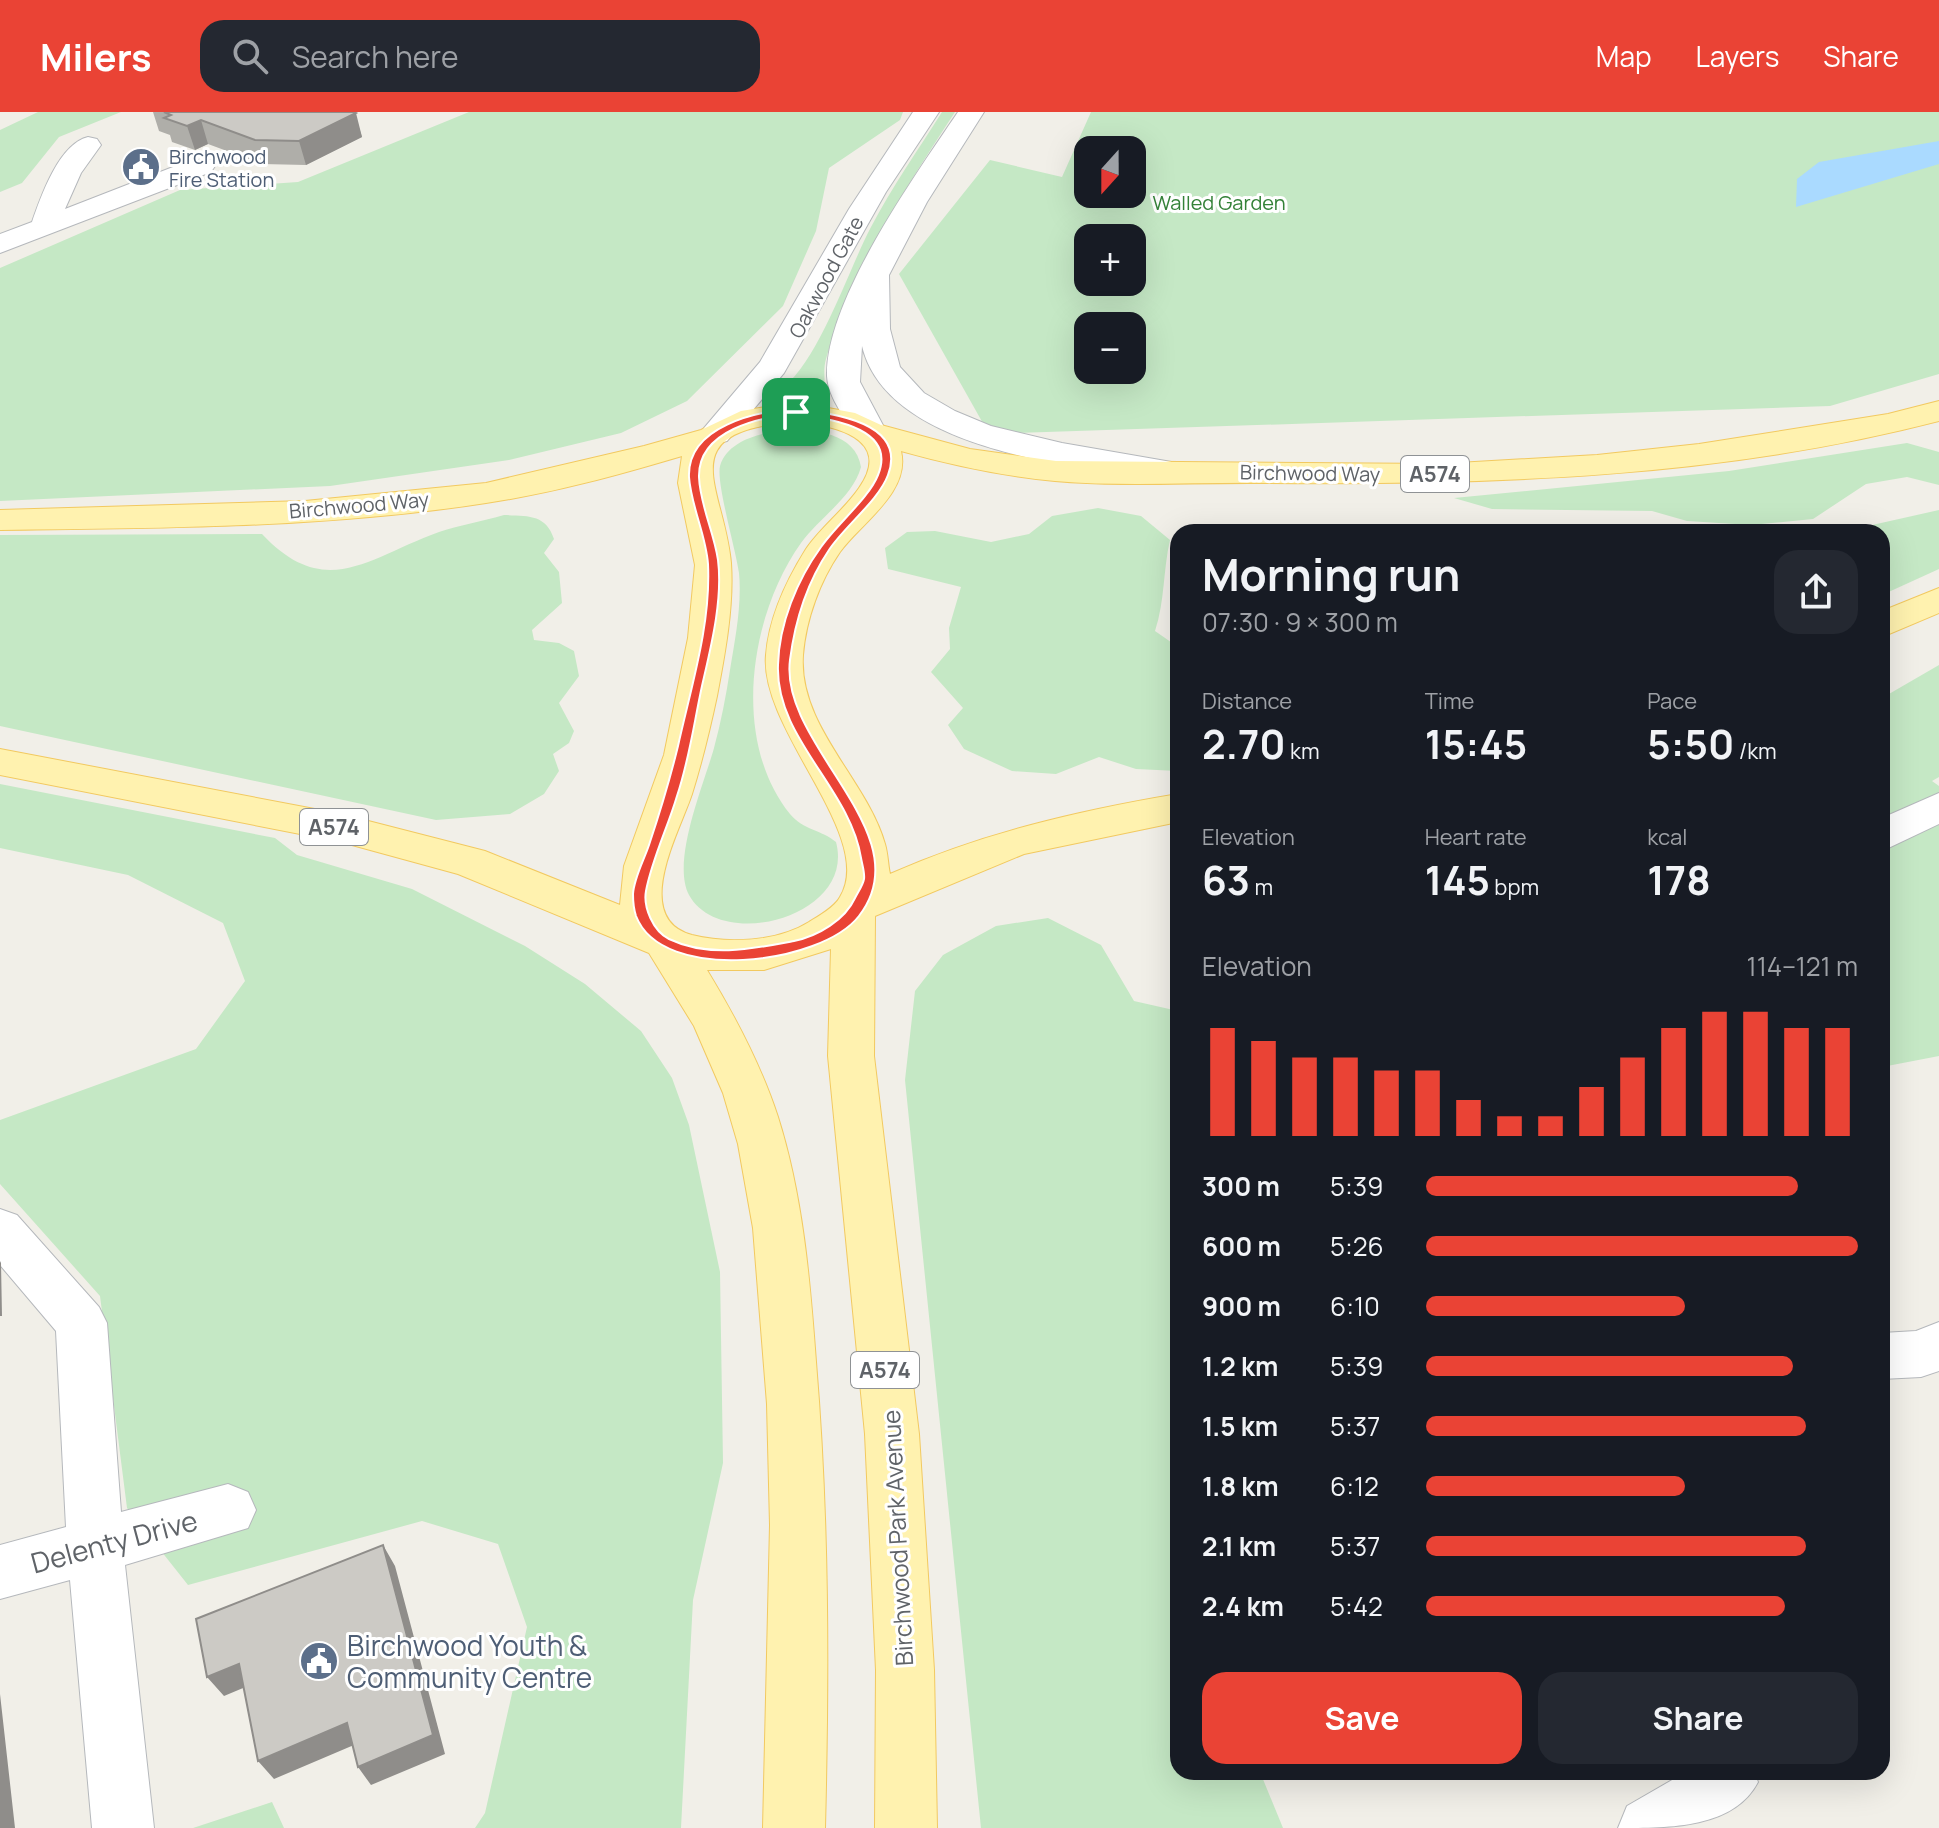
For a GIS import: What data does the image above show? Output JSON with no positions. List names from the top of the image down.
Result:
{
  "streets": {
    "main road": ["Birchwood Way", "A574", "Birchwood Park Avenue"],
    "street": ["Oakwood Gate", "Delenty Drive"]
  },
  "crossings": [
    ["Oakwood Gate", "Birchwood Way"],
    ["Oakwood Gate", "A574"],
    ["Birchwood Way", "A574"],
    ["A574", "Birchwood Park Avenue"]
  ],
  "parks": ["Walled Garden"],
  "places": {
    "public building": ["Birchwood Fire Station", "Birchwood Youth & Community Centre"]
  },
  "north": "bottom",
  "page": {
    "header": "Milers",
    "search": "Search here",
    "nav": ["Map", "Layers", "Share"],
    "map_buttons": ["+", "−"],
    "heading": ["Morning run", "07:30 · 9 × 300 m"],
    "stats": [
      ["Distance", "2.70 km"],
      ["Time", "15:45"],
      ["Pace", "5:50 /km"],
      ["Elevation", "63 m"],
      ["Heart rate", "145 bpm"],
      ["kcal", "178"]
    ],
    "chart": ["Elevation", "114–121 m"],
    "list": [
      {
        "name": "300 m",
        "note": "5:39"
      },
      {
        "name": "600 m",
        "note": "5:26"
      },
      {
        "name": "900 m",
        "note": "6:10"
      },
      {
        "name": "1.2 km",
        "note": "5:39"
      },
      {
        "name": "1.5 km",
        "note": "5:37"
      },
      {
        "name": "1.8 km",
        "note": "6:12"
      },
      {
        "name": "2.1 km",
        "note": "5:37"
      },
      {
        "name": "2.4 km",
        "note": "5:42"
      }
    ],
    "buttons": ["Save", "Share"]
  }
}
